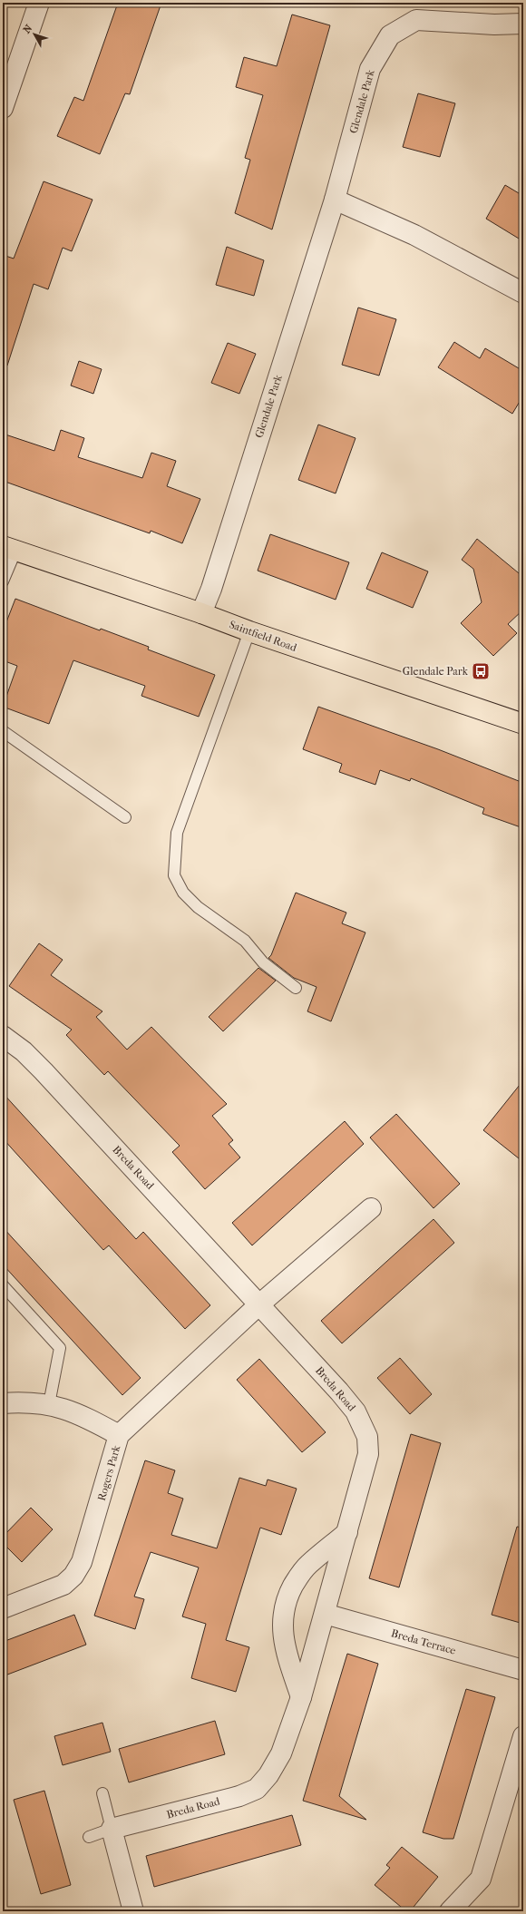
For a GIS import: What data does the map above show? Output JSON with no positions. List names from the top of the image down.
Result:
{
  "streets": {
    "highway": ["Saintfield Road"],
    "street": [
      "Glendale Park",
      "Breda Road",
      "Rogers Park",
      "Breda Terrace"
    ]
  },
  "crossings": [
    ["Glendale Park", "Saintfield Road"],
    ["Breda Road", "Rogers Park"],
    ["Breda Road", "Breda Terrace"]
  ],
  "places": {
    "bus stop": ["Glendale Park"]
  },
  "north": "top left"
}
